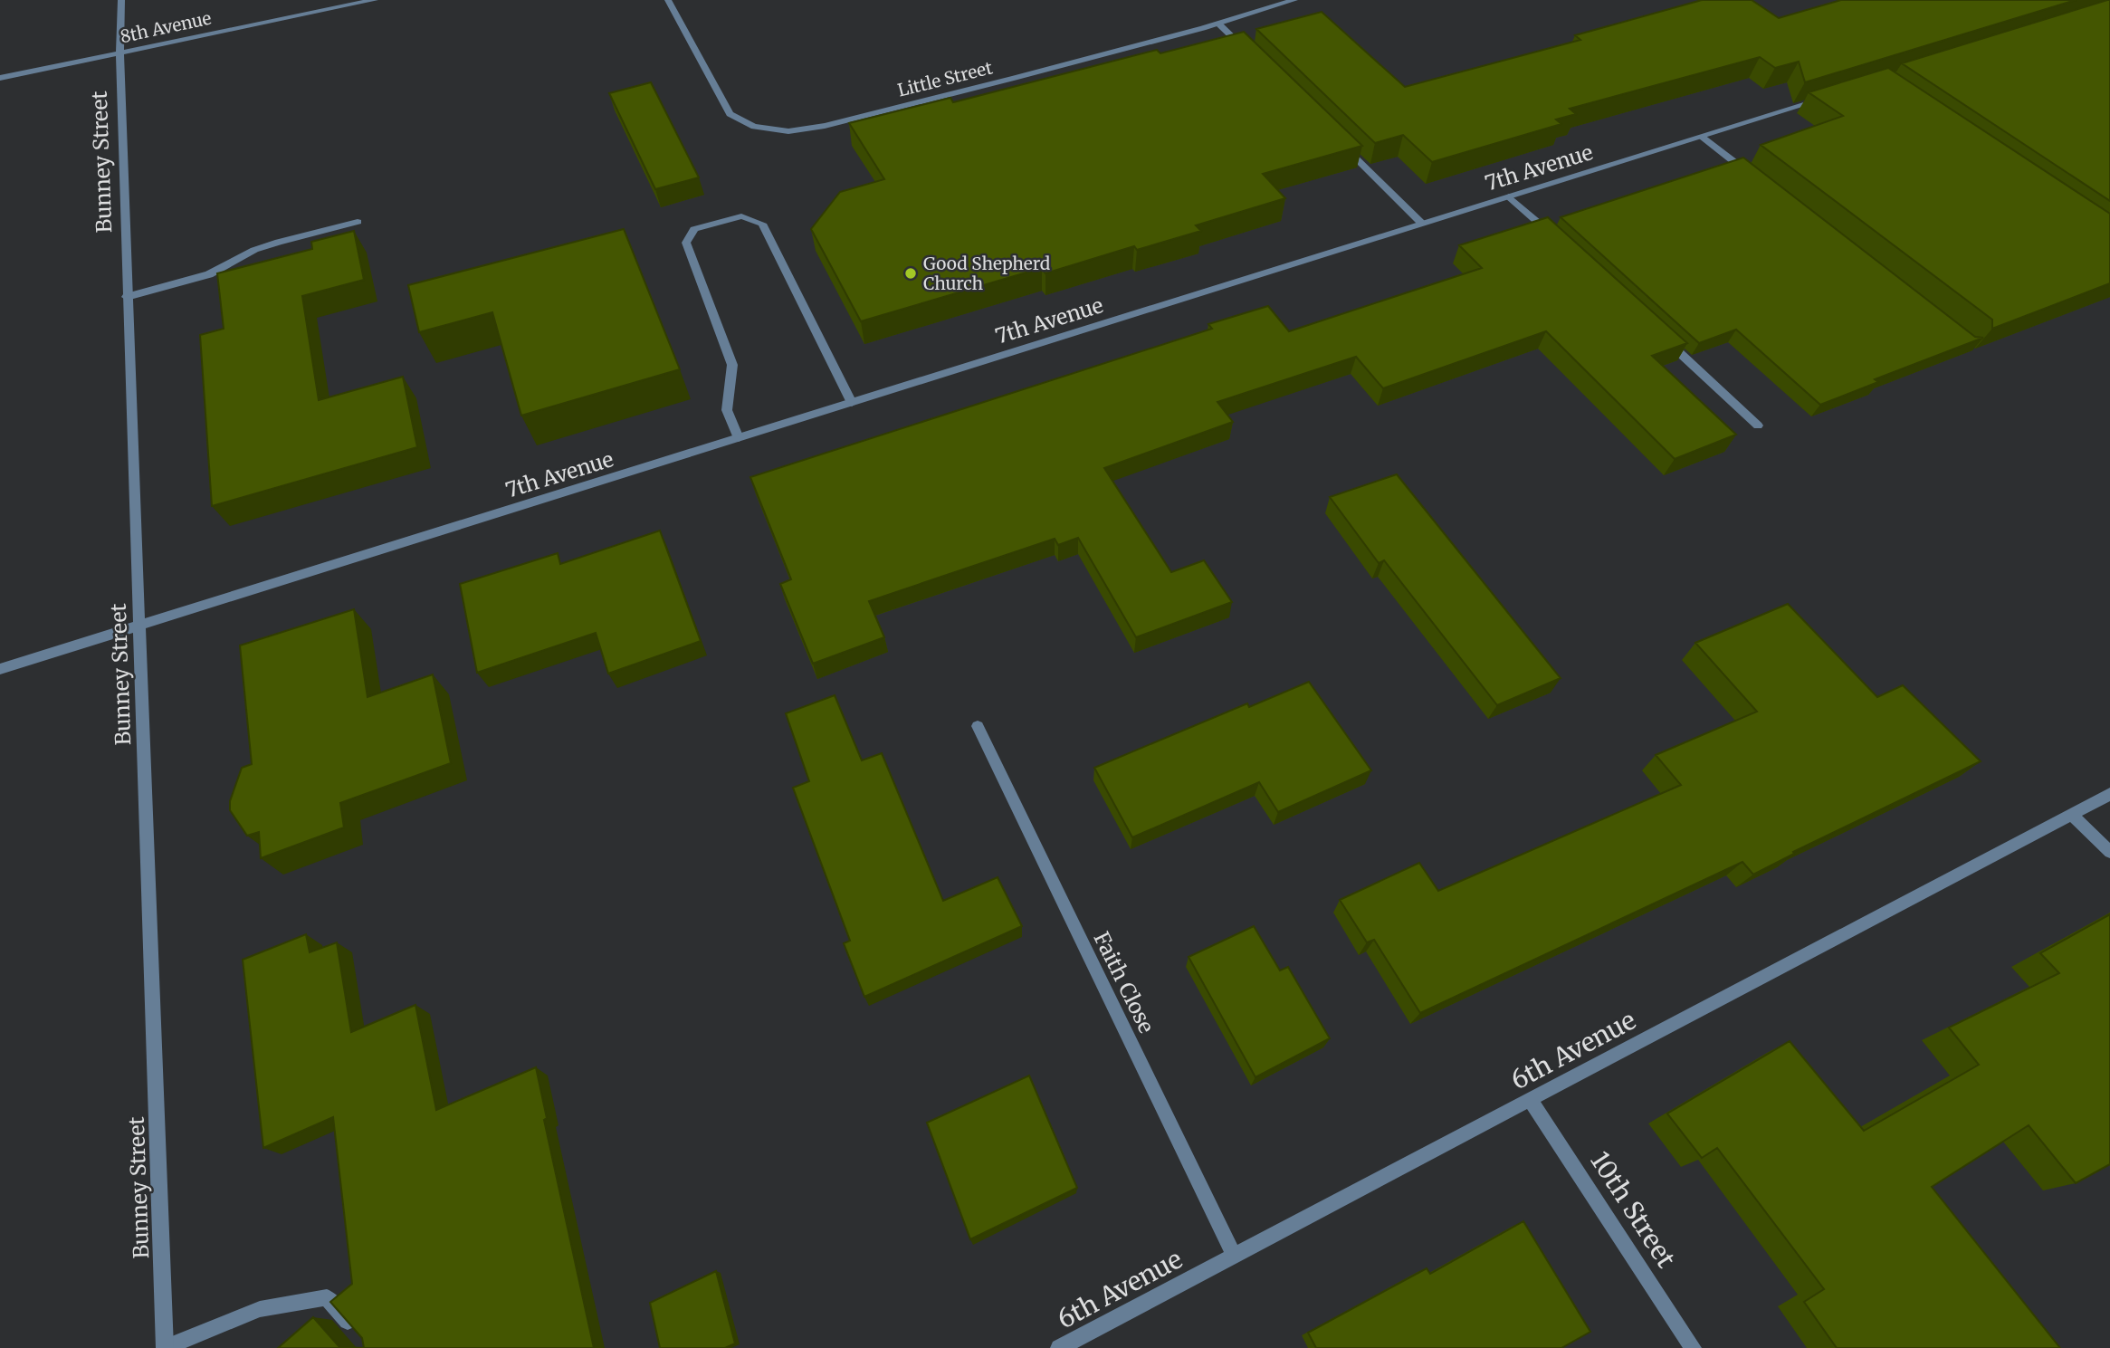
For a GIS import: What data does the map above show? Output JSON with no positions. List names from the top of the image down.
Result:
{
  "streets": {
    "street": [
      "8th Avenue",
      "Little Street",
      "Bunney Street",
      "7th Avenue",
      "Faith Close",
      "6th Avenue",
      "10th Street"
    ]
  },
  "crossings": [
    ["8th Avenue", "Bunney Street"],
    ["Bunney Street", "7th Avenue"],
    ["Faith Close", "6th Avenue"],
    ["6th Avenue", "10th Street"]
  ],
  "places": ["Good Shepherd Church"]
}
